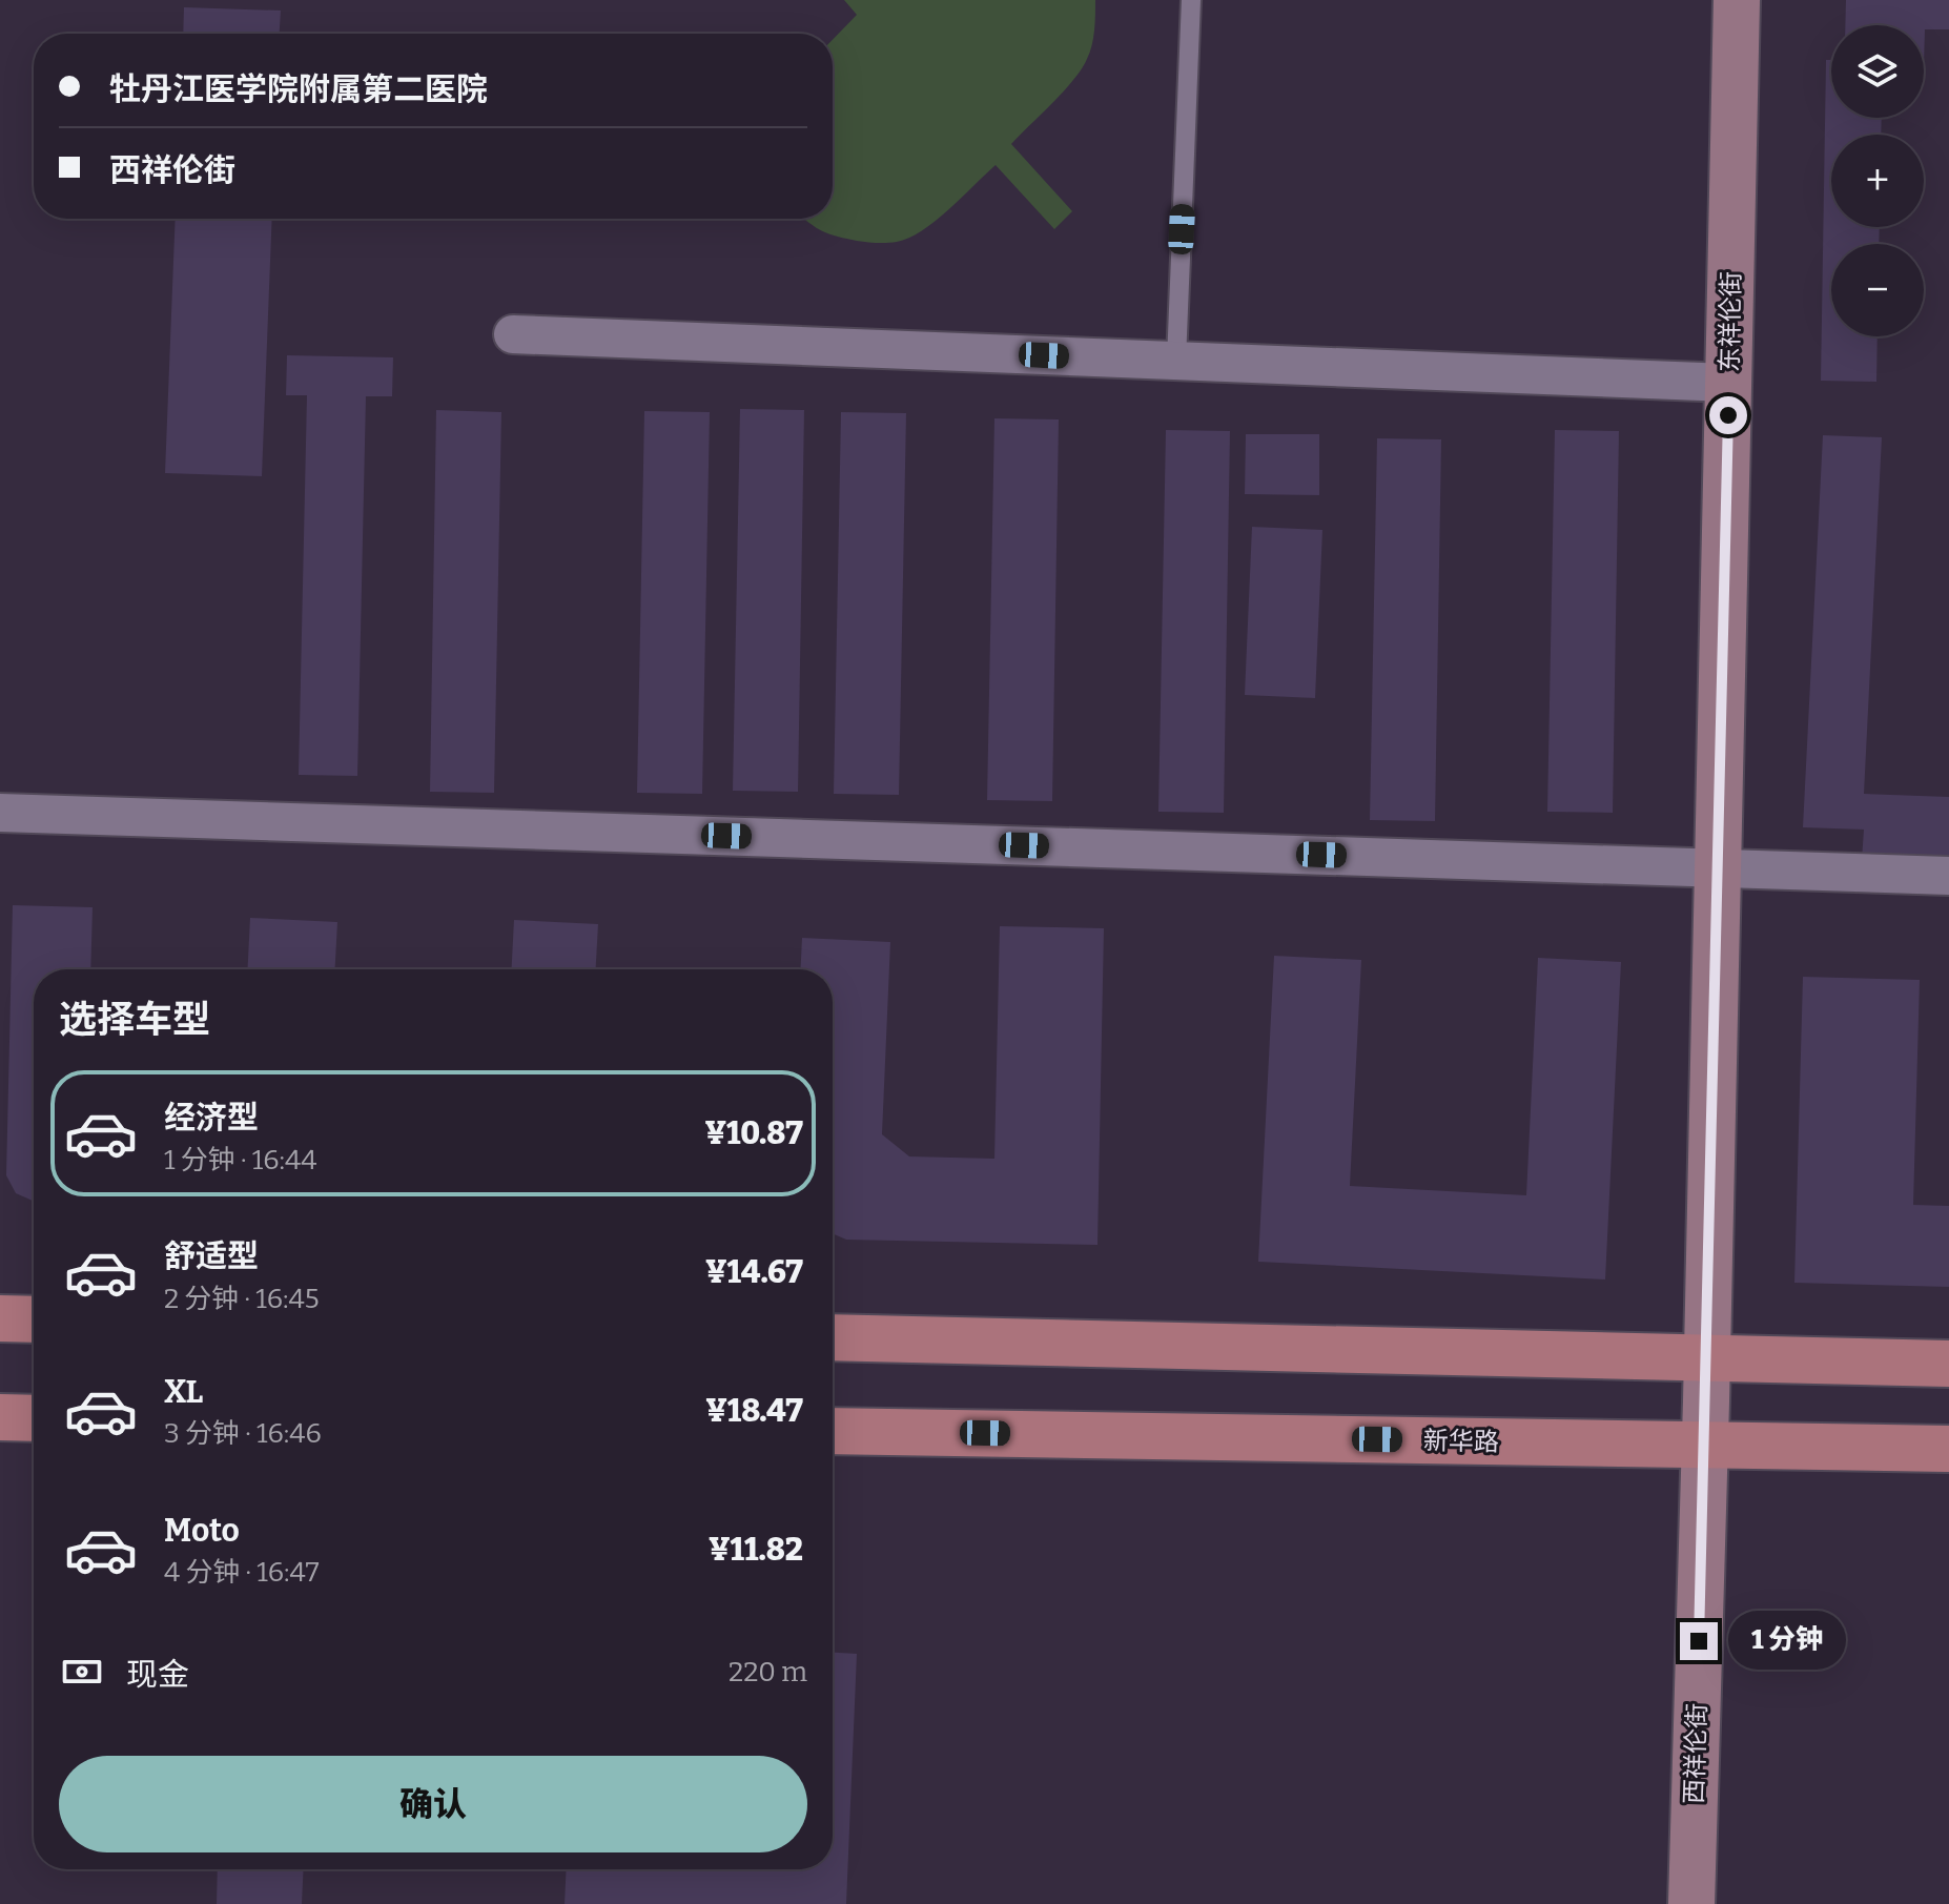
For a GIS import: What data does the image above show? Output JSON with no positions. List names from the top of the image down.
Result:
{
  "streets": {
    "main road": ["新华路"],
    "street": ["东祥伦街", "西祥伦街"]
  },
  "crossings": [
    ["东祥伦街", "新华路"],
    ["东祥伦街", "西祥伦街"],
    ["新华路", "西祥伦街"]
  ],
  "page": {
    "map_buttons": ["+", "−"],
    "banner": ["牡丹江医学院附属第二医院", "西祥伦街"],
    "heading": "选择车型",
    "list": [
      {
        "name": "经济型",
        "note": "1 分钟 · 16:44",
        "value": "¥10.87"
      },
      {
        "name": "舒适型",
        "note": "2 分钟 · 16:45",
        "value": "¥14.67"
      },
      {
        "name": "XL",
        "note": "3 分钟 · 16:46",
        "value": "¥18.47"
      },
      {
        "name": "Moto",
        "note": "4 分钟 · 16:47",
        "value": "¥11.82"
      }
    ],
    "bubble": "1 分钟",
    "pay": ["现金", "220 m"],
    "buttons": "确认"
  }
}
